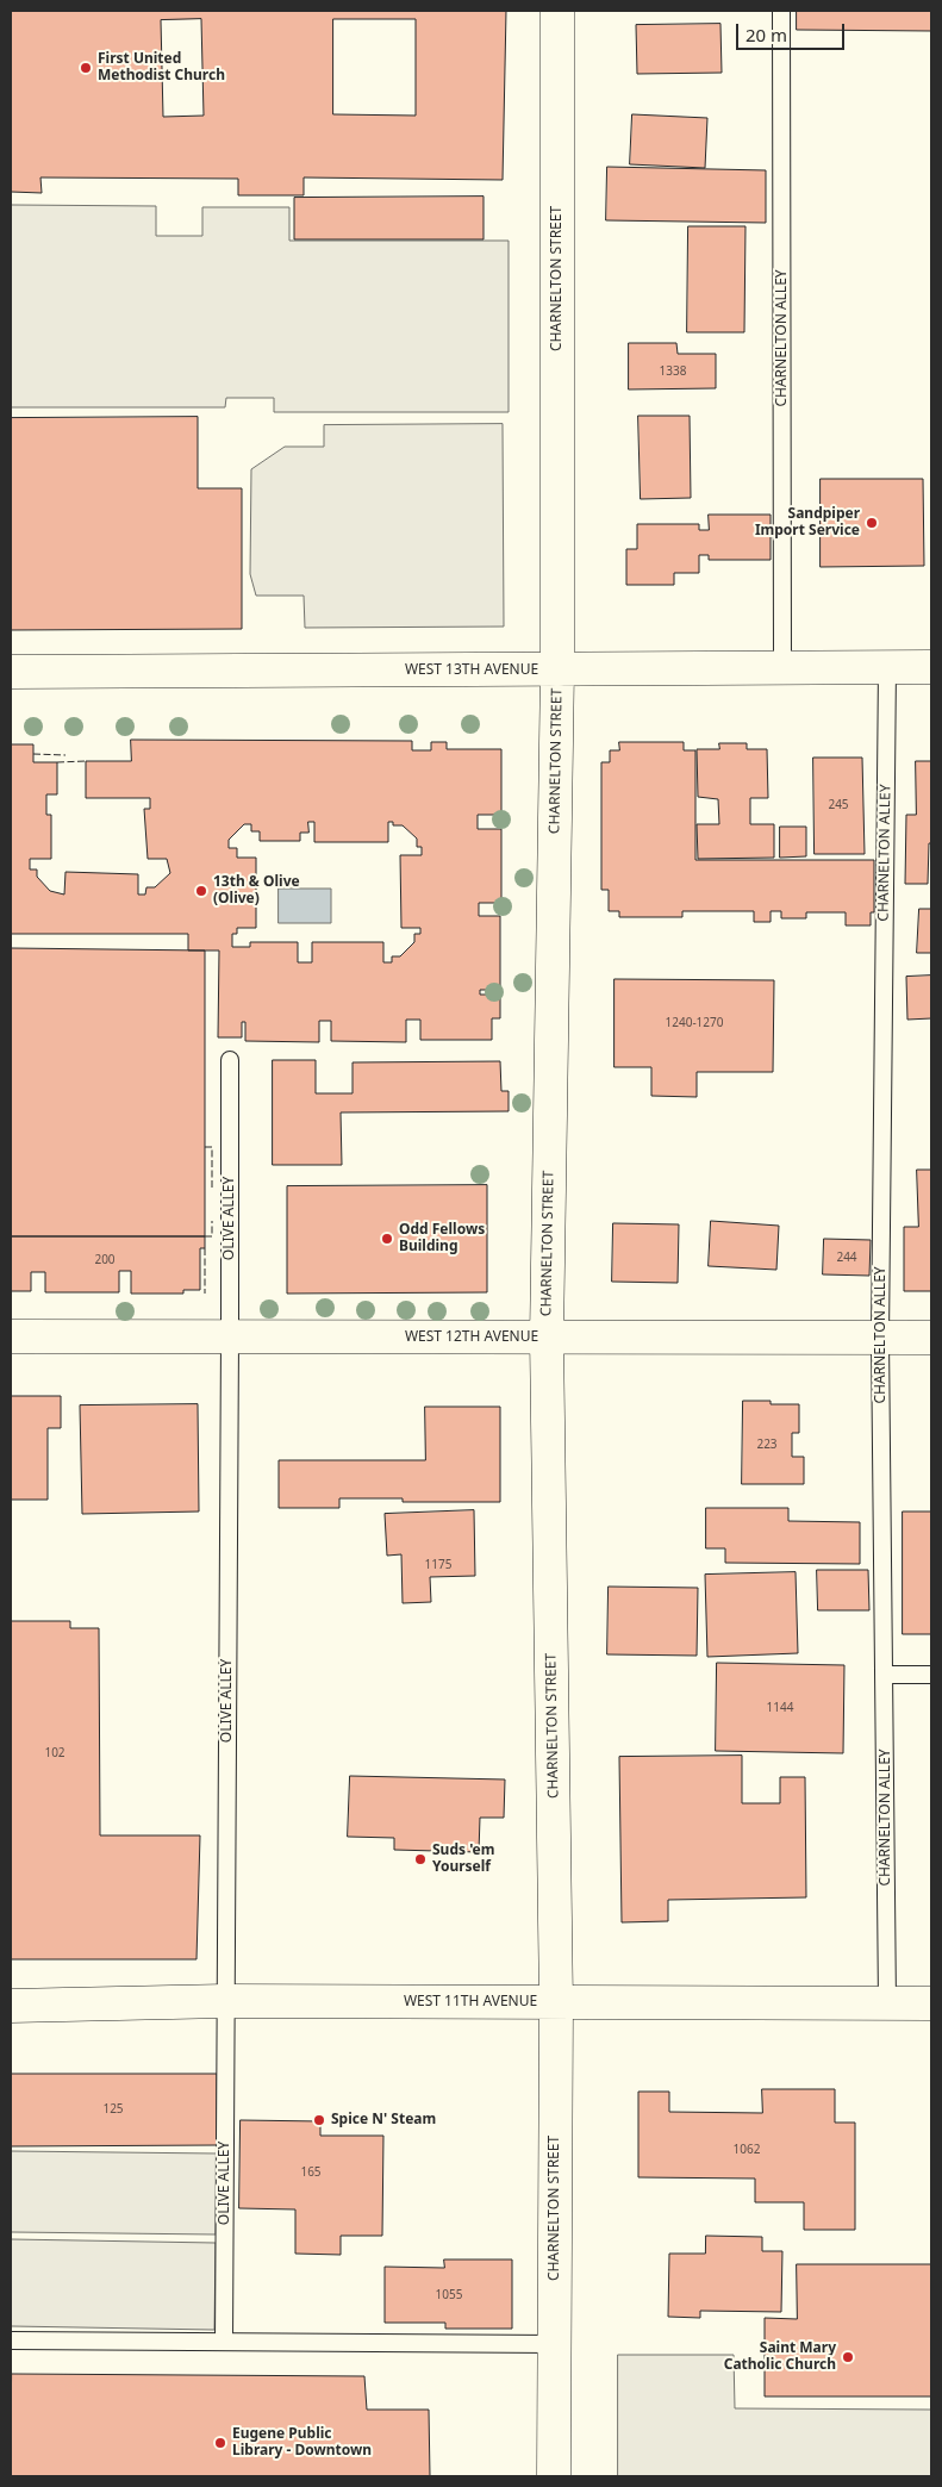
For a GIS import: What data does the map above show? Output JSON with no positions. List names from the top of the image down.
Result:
{
  "streets": {
    "street": [
      "CHARNELTON STREET",
      "WEST 13TH AVENUE",
      "WEST 12TH AVENUE",
      "WEST 11TH AVENUE"
    ],
    "lane": ["CHARNELTON ALLEY", "OLIVE ALLEY"]
  },
  "crossings": [
    ["CHARNELTON STREET", "WEST 13TH AVENUE"],
    ["CHARNELTON STREET", "WEST 12TH AVENUE"],
    ["CHARNELTON STREET", "WEST 11TH AVENUE"],
    ["CHARNELTON ALLEY", "WEST 13TH AVENUE"],
    ["CHARNELTON ALLEY", "WEST 12TH AVENUE"],
    ["CHARNELTON ALLEY", "WEST 11TH AVENUE"],
    ["OLIVE ALLEY", "WEST 12TH AVENUE"],
    ["OLIVE ALLEY", "WEST 11TH AVENUE"]
  ],
  "places": [
    "First United Methodist Church",
    "Sandpiper Import Service",
    "13th & Olive (Olive)",
    "Odd Fellows Building",
    "Suds 'em Yourself",
    "Spice N' Steam",
    "Saint Mary Catholic Church",
    "Eugene Public Library - Downtown"
  ],
  "house_numbers": [
    "1338",
    "245",
    "1240-1270",
    "244",
    "200",
    "223",
    "1175",
    "1144",
    "102",
    "125",
    "1062",
    "165",
    "1055"
  ],
  "scale_bar": "20 m"
}
